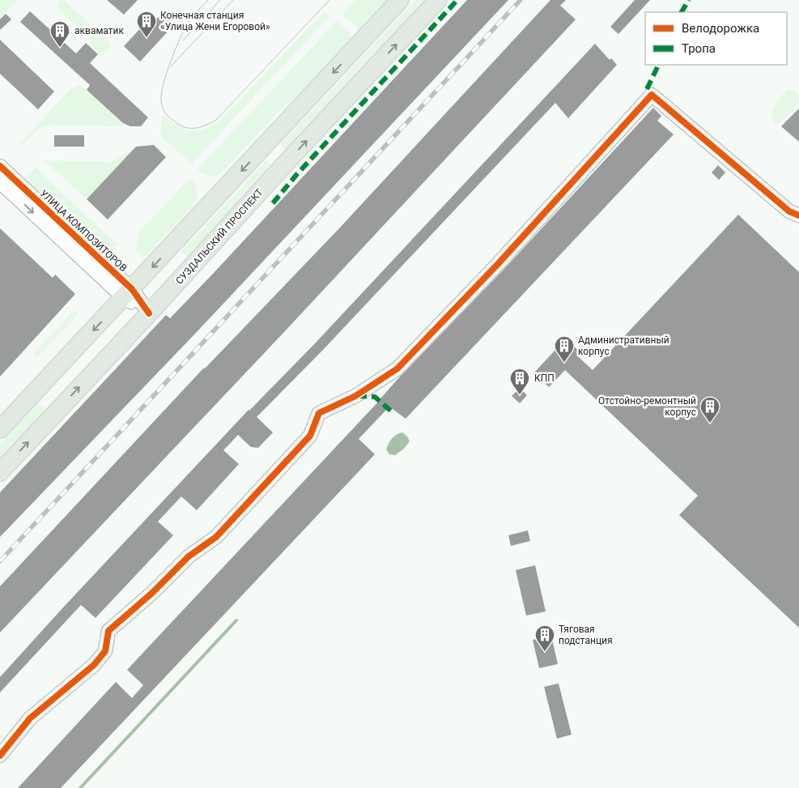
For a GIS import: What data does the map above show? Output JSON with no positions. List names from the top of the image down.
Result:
{
  "streets": {
    "main road": ["СУЗДАЛЬСКИЙ ПРОСПЕКТ"],
    "street": ["УЛИЦА КОМПОЗИТОРОВ"]
  },
  "crossings": [
    ["УЛИЦА КОМПОЗИТОРОВ", "СУЗДАЛЬСКИЙ ПРОСПЕКТ"]
  ],
  "places": {
    "building": [
      "Конечная станция «Улица Жени Егоровой»",
      "акваматик",
      "Административный корпус",
      "КПП",
      "Отстойно-ремонтный корпус",
      "Тяговая подстанция"
    ]
  },
  "legend": ["Велодорожка", "Тропа"]
}
